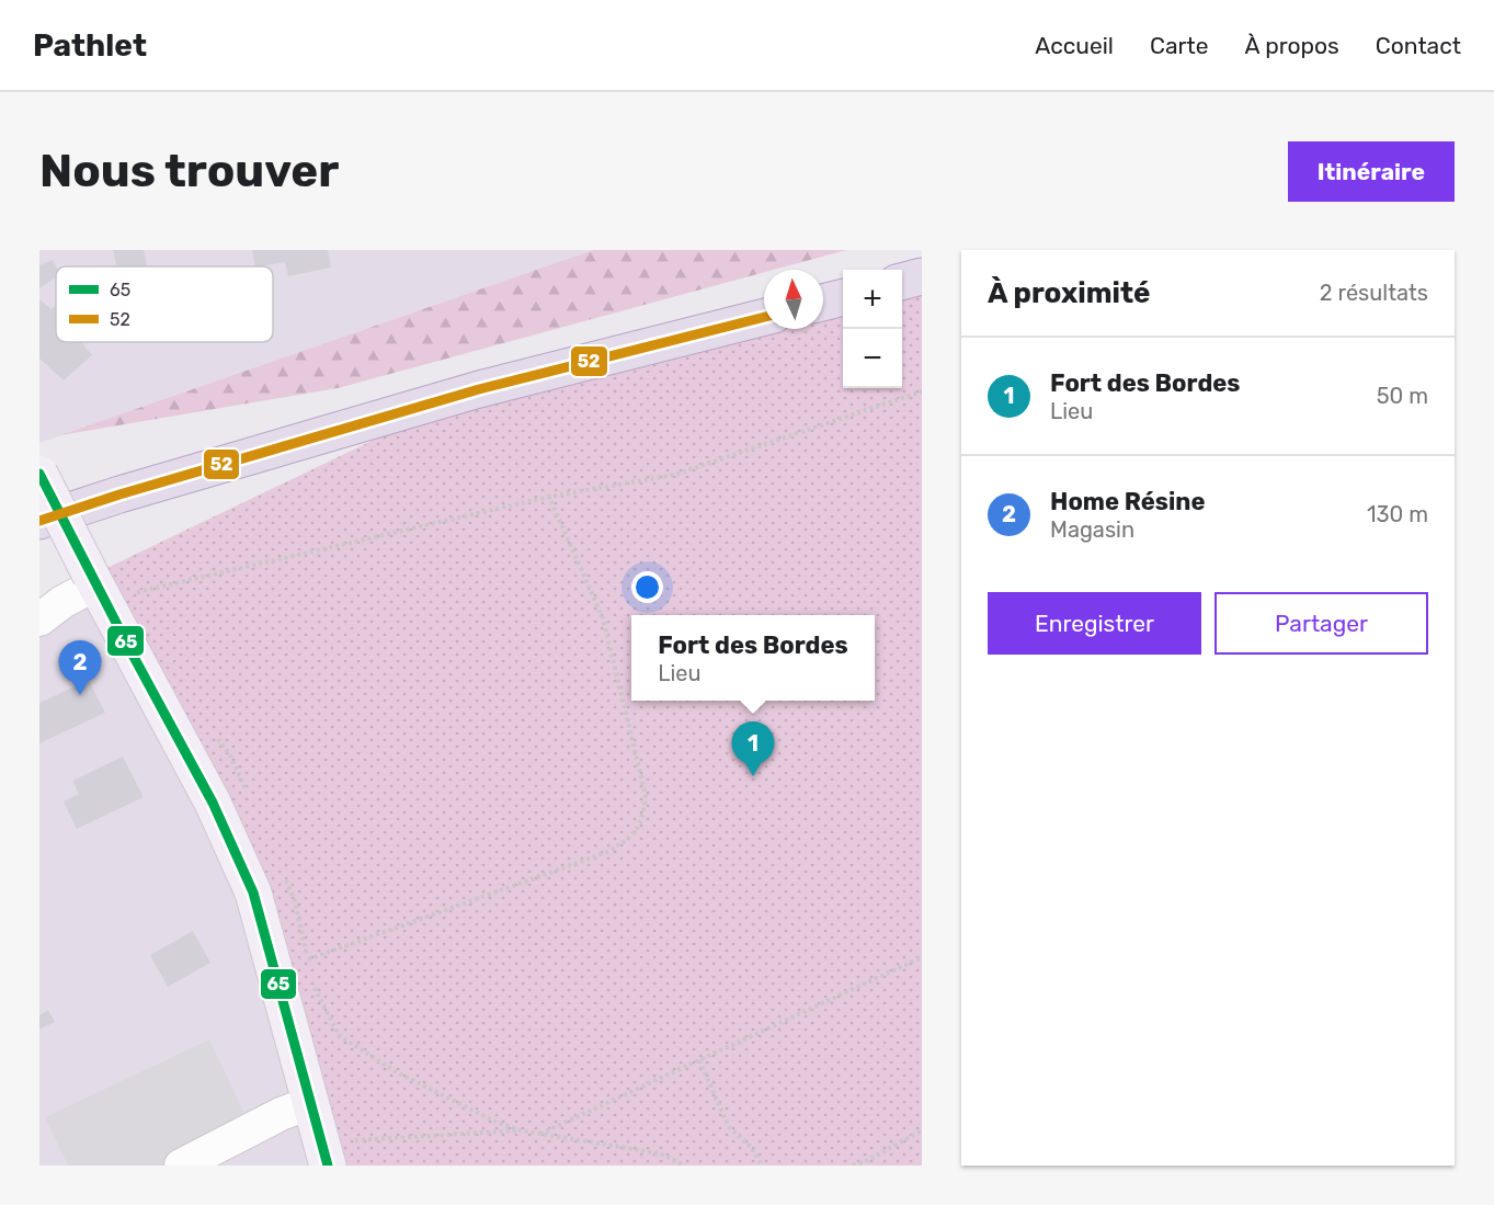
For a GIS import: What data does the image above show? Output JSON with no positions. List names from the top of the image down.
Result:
{
  "lines": ["transit line 52", "transit line 65"],
  "legend": ["65", "52"],
  "north": "top",
  "page": {
    "header": "Pathlet",
    "nav": [
      "Accueil",
      "Carte",
      "À propos",
      "Contact"
    ],
    "buttons": [
      "Itinéraire",
      ["Enregistrer", "Partager"]
    ],
    "title": "Nous trouver",
    "heading": ["À proximité", "2 résultats"],
    "map_buttons": ["+", "−"],
    "list": [
      {
        "mark": "1",
        "name": "Fort des Bordes",
        "note": "Lieu",
        "value": "50 m"
      },
      {
        "mark": "2",
        "name": "Home Résine",
        "note": "Magasin",
        "value": "130 m"
      }
    ],
    "popup": ["Fort des Bordes", "Lieu"],
    "pins": ["2", "1"]
  }
}
